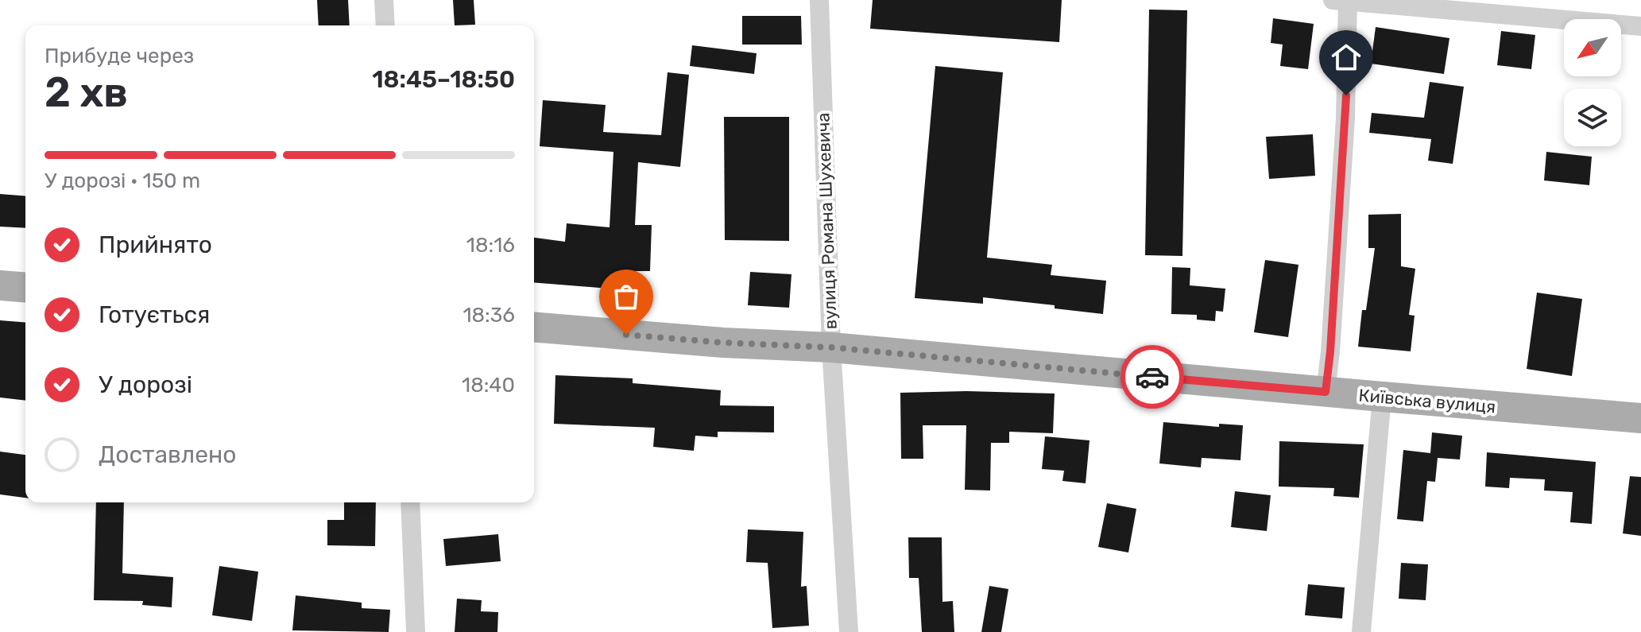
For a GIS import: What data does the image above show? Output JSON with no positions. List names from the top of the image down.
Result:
{
  "streets": {
    "main road": ["Київська вулиця"],
    "street": ["вулиця Романа Шухевича"]
  },
  "crossings": [
    ["вулиця Романа Шухевича", "Київська вулиця"]
  ],
  "north": "bottom left",
  "page": {
    "heading": ["2 хв", "Прибуде через", "18:45–18:50"],
    "bar": "У дорозі · 150 m",
    "list": [
      ["Прийнято", "18:16"],
      ["Готується", "18:36"],
      ["У дорозі", "18:40"],
      "Доставлено"
    ]
  }
}
